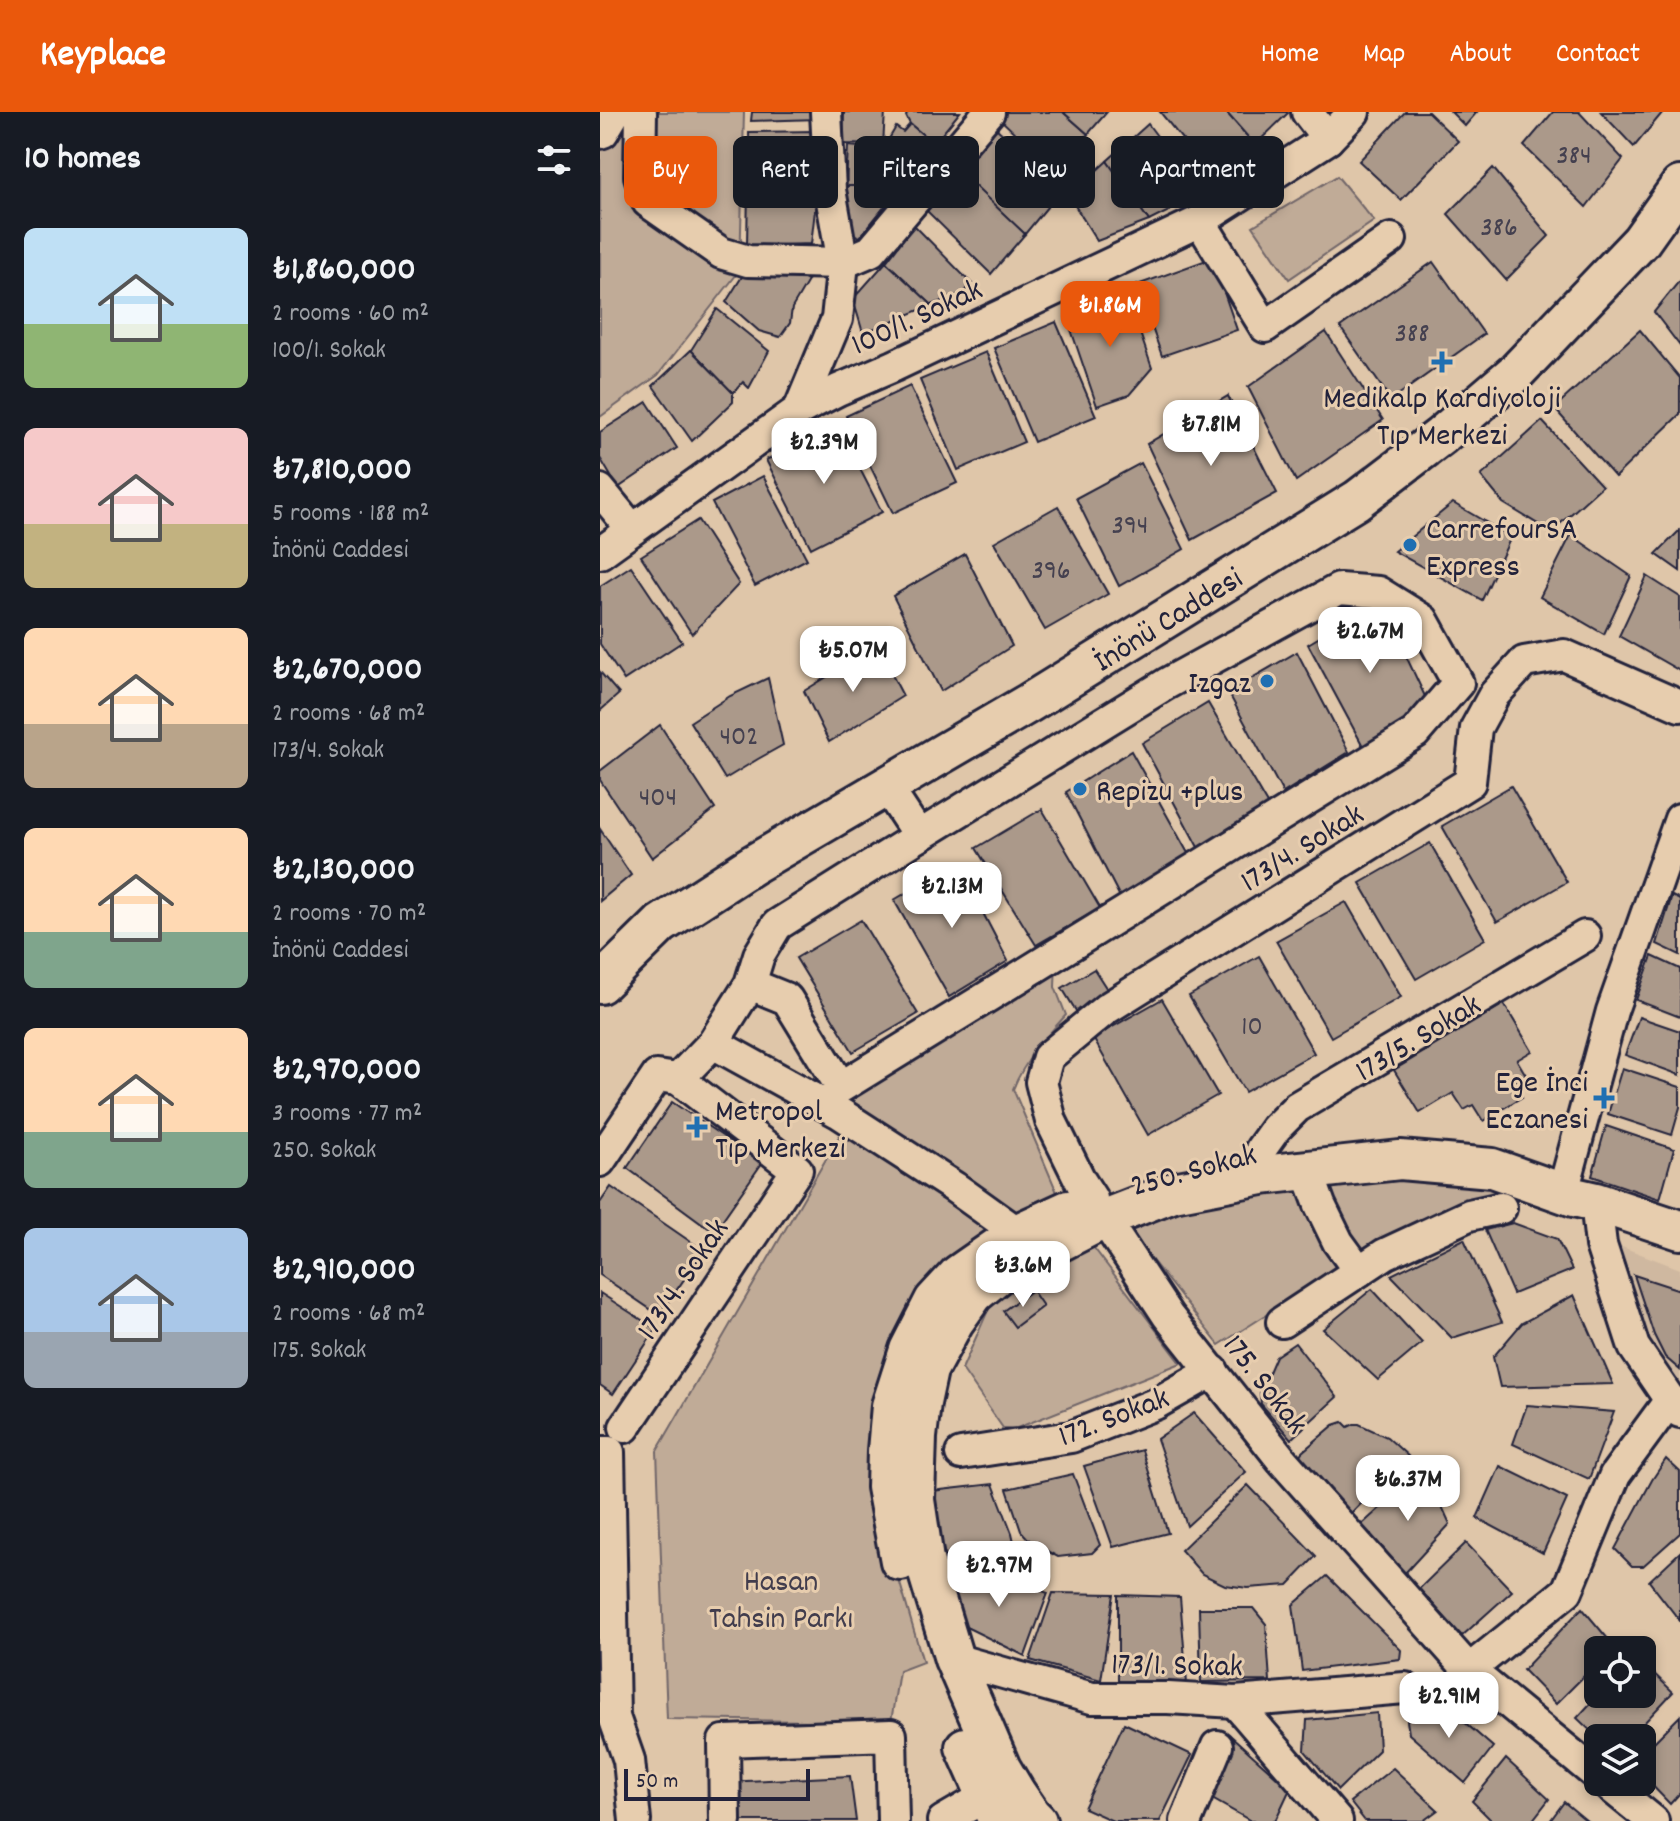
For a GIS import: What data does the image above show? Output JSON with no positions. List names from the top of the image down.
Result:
{
  "streets": {
    "main road": ["İnönü Caddesi", "250. Sokak"],
    "street": [
      "100/1. Sokak",
      "173/4. Sokak",
      "173/5. Sokak",
      "175. Sokak",
      "172. Sokak",
      "173/1. Sokak"
    ]
  },
  "crossings": [
    ["173/4. Sokak", "250. Sokak"],
    ["173/4. Sokak", "175. Sokak"],
    ["173/5. Sokak", "250. Sokak"],
    ["250. Sokak", "175. Sokak"],
    ["250. Sokak", "173/1. Sokak"],
    ["175. Sokak", "172. Sokak"]
  ],
  "parks": ["Hasan Tahsin Parkı"],
  "places": {
    "health": ["Medikalp Kardiyoloji Tıp Merkezi", "Ege İnci Eczanesi", "Metropol Tıp Merkezi"],
    "other": ["CarrefourSA Express", "Izgaz", "Repizu +plus"]
  },
  "house_numbers": [
    "384",
    "386",
    "388",
    "394",
    "396",
    "402",
    "404",
    "10"
  ],
  "scale_bar": "50 m",
  "page": {
    "header": "Keyplace",
    "nav": [
      "Home",
      "Map",
      "About",
      "Contact"
    ],
    "heading": "10 homes",
    "chip": [
      "Buy",
      "Rent",
      "Filters",
      "New",
      "Apartment"
    ],
    "list": [
      {
        "name": "₺1,860,000",
        "note": "2 rooms · 60 m² · 100/1. Sokak"
      },
      {
        "name": "₺7,810,000",
        "note": "5 rooms · 188 m² · İnönü Caddesi"
      },
      {
        "name": "₺2,670,000",
        "note": "2 rooms · 68 m² · 173/4. Sokak"
      },
      {
        "name": "₺2,130,000",
        "note": "2 rooms · 70 m² · İnönü Caddesi"
      },
      {
        "name": "₺2,970,000",
        "note": "3 rooms · 77 m² · 250. Sokak"
      },
      {
        "name": "₺2,910,000",
        "note": "2 rooms · 68 m² · 175. Sokak"
      }
    ],
    "price": [
      "₺1.86M",
      "₺7.81M",
      "₺2.39M",
      "₺2.67M",
      "₺5.07M",
      "₺2.13M",
      "₺3.6M",
      "₺6.37M",
      "₺2.97M",
      "₺2.91M"
    ],
    "scale": "50 m"
  }
}
